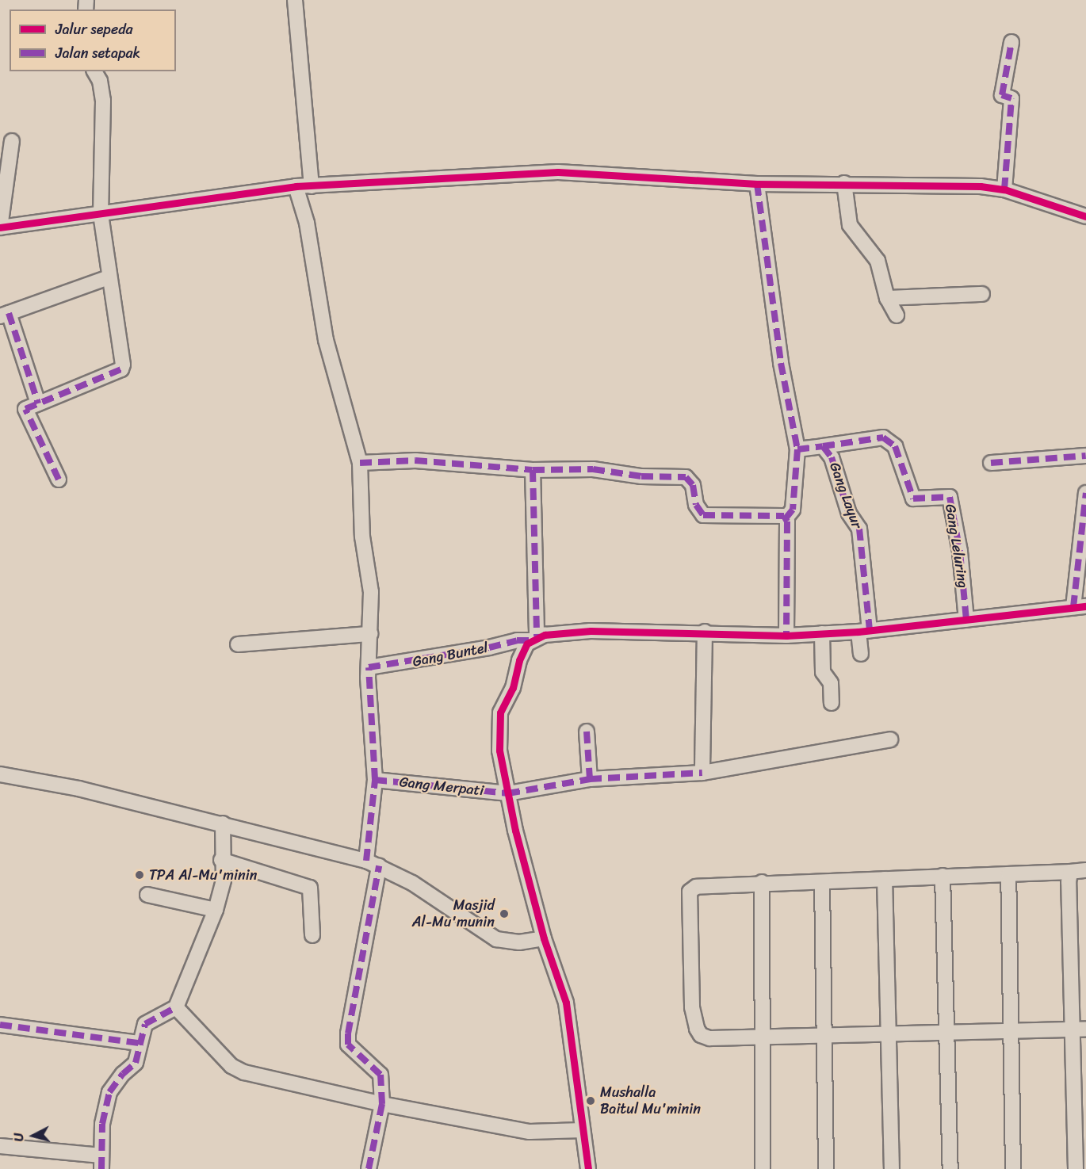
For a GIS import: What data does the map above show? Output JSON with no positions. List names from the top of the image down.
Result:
{
  "streets": {
    "street": [
      "Gang Layur",
      "Gang Leluring",
      "Gang Buntel",
      "Gang Merpati"
    ]
  },
  "crossings": [
    ["Gang Layur", "Gang Leluring"],
    ["Gang Layur", "Gang Buntel"],
    ["Gang Leluring", "Gang Buntel"]
  ],
  "places": ["TPA Al-Mu'minin", "Masjid Al-Mu'munin", "Mushalla Baitul Mu'minin"],
  "legend": ["Jalur sepeda", "Jalan setapak"],
  "north": "left"
}
